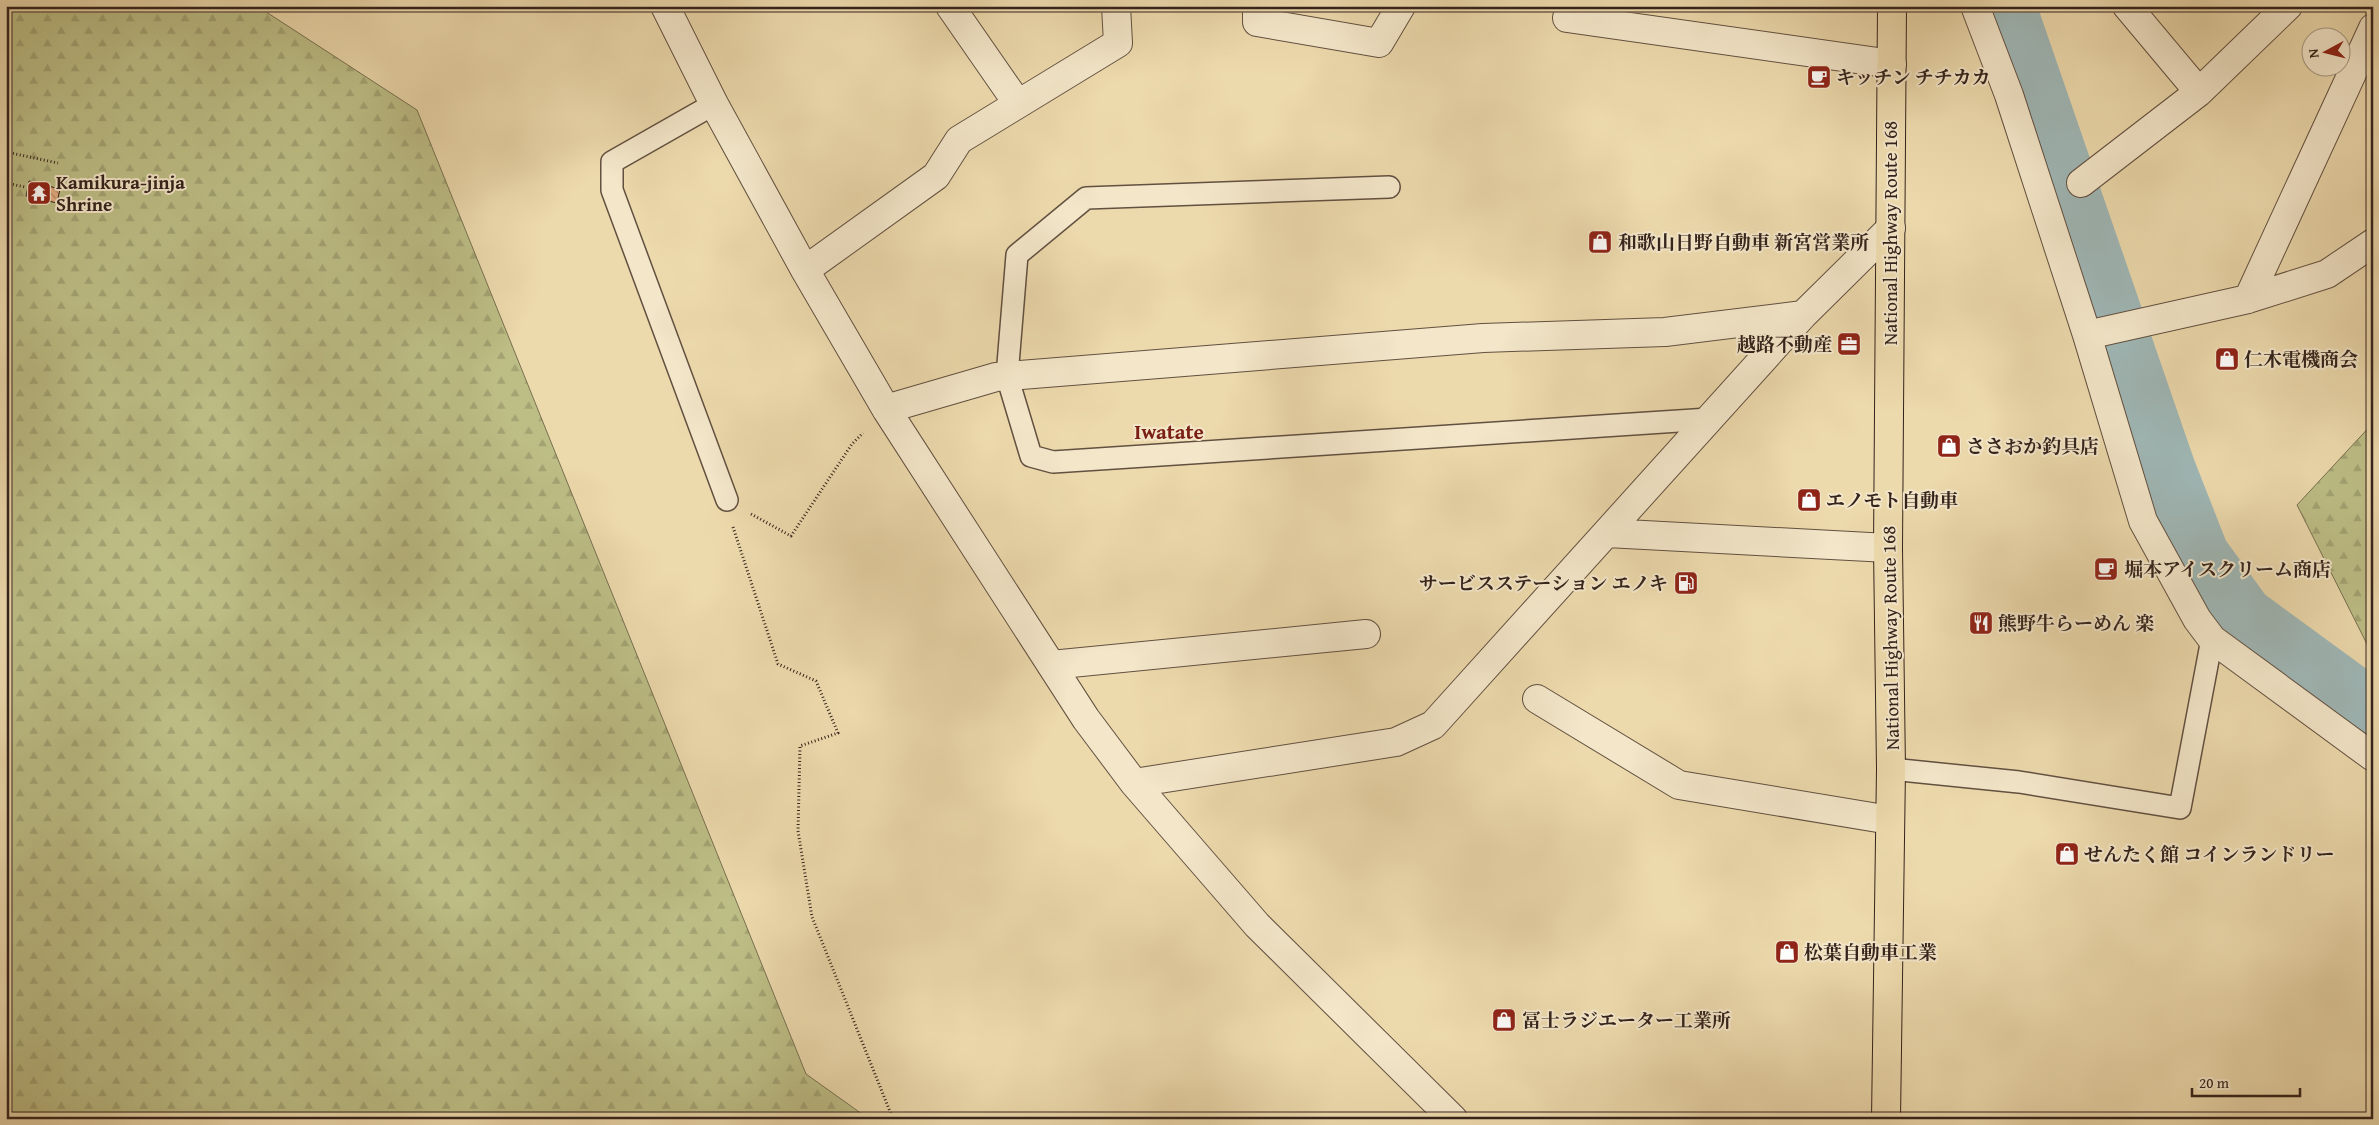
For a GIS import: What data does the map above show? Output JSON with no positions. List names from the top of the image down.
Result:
{
  "streets": {
    "highway": ["National Highway Route 168"]
  },
  "districts": ["Iwatate"],
  "places": {
    "cafe": ["キッチン チチカカ", "堀本アイスクリーム商店"],
    "temple": ["Kamikura-jinja Shrine"],
    "shop": [
      "和歌山日野自動車 新宮営業所",
      "仁木電機商会",
      "ささおか釣具店",
      "エノモト自動車",
      "せんたく館 コインランドリー",
      "松葉自動車工業",
      "冨士ラジエーター工業所"
    ],
    "office": ["越路不動産"],
    "fuel station": ["サービスステーション エノキ"],
    "restaurant": ["熊野牛らーめん 楽"]
  },
  "scale_bar": "20 m",
  "north": "left"
}
